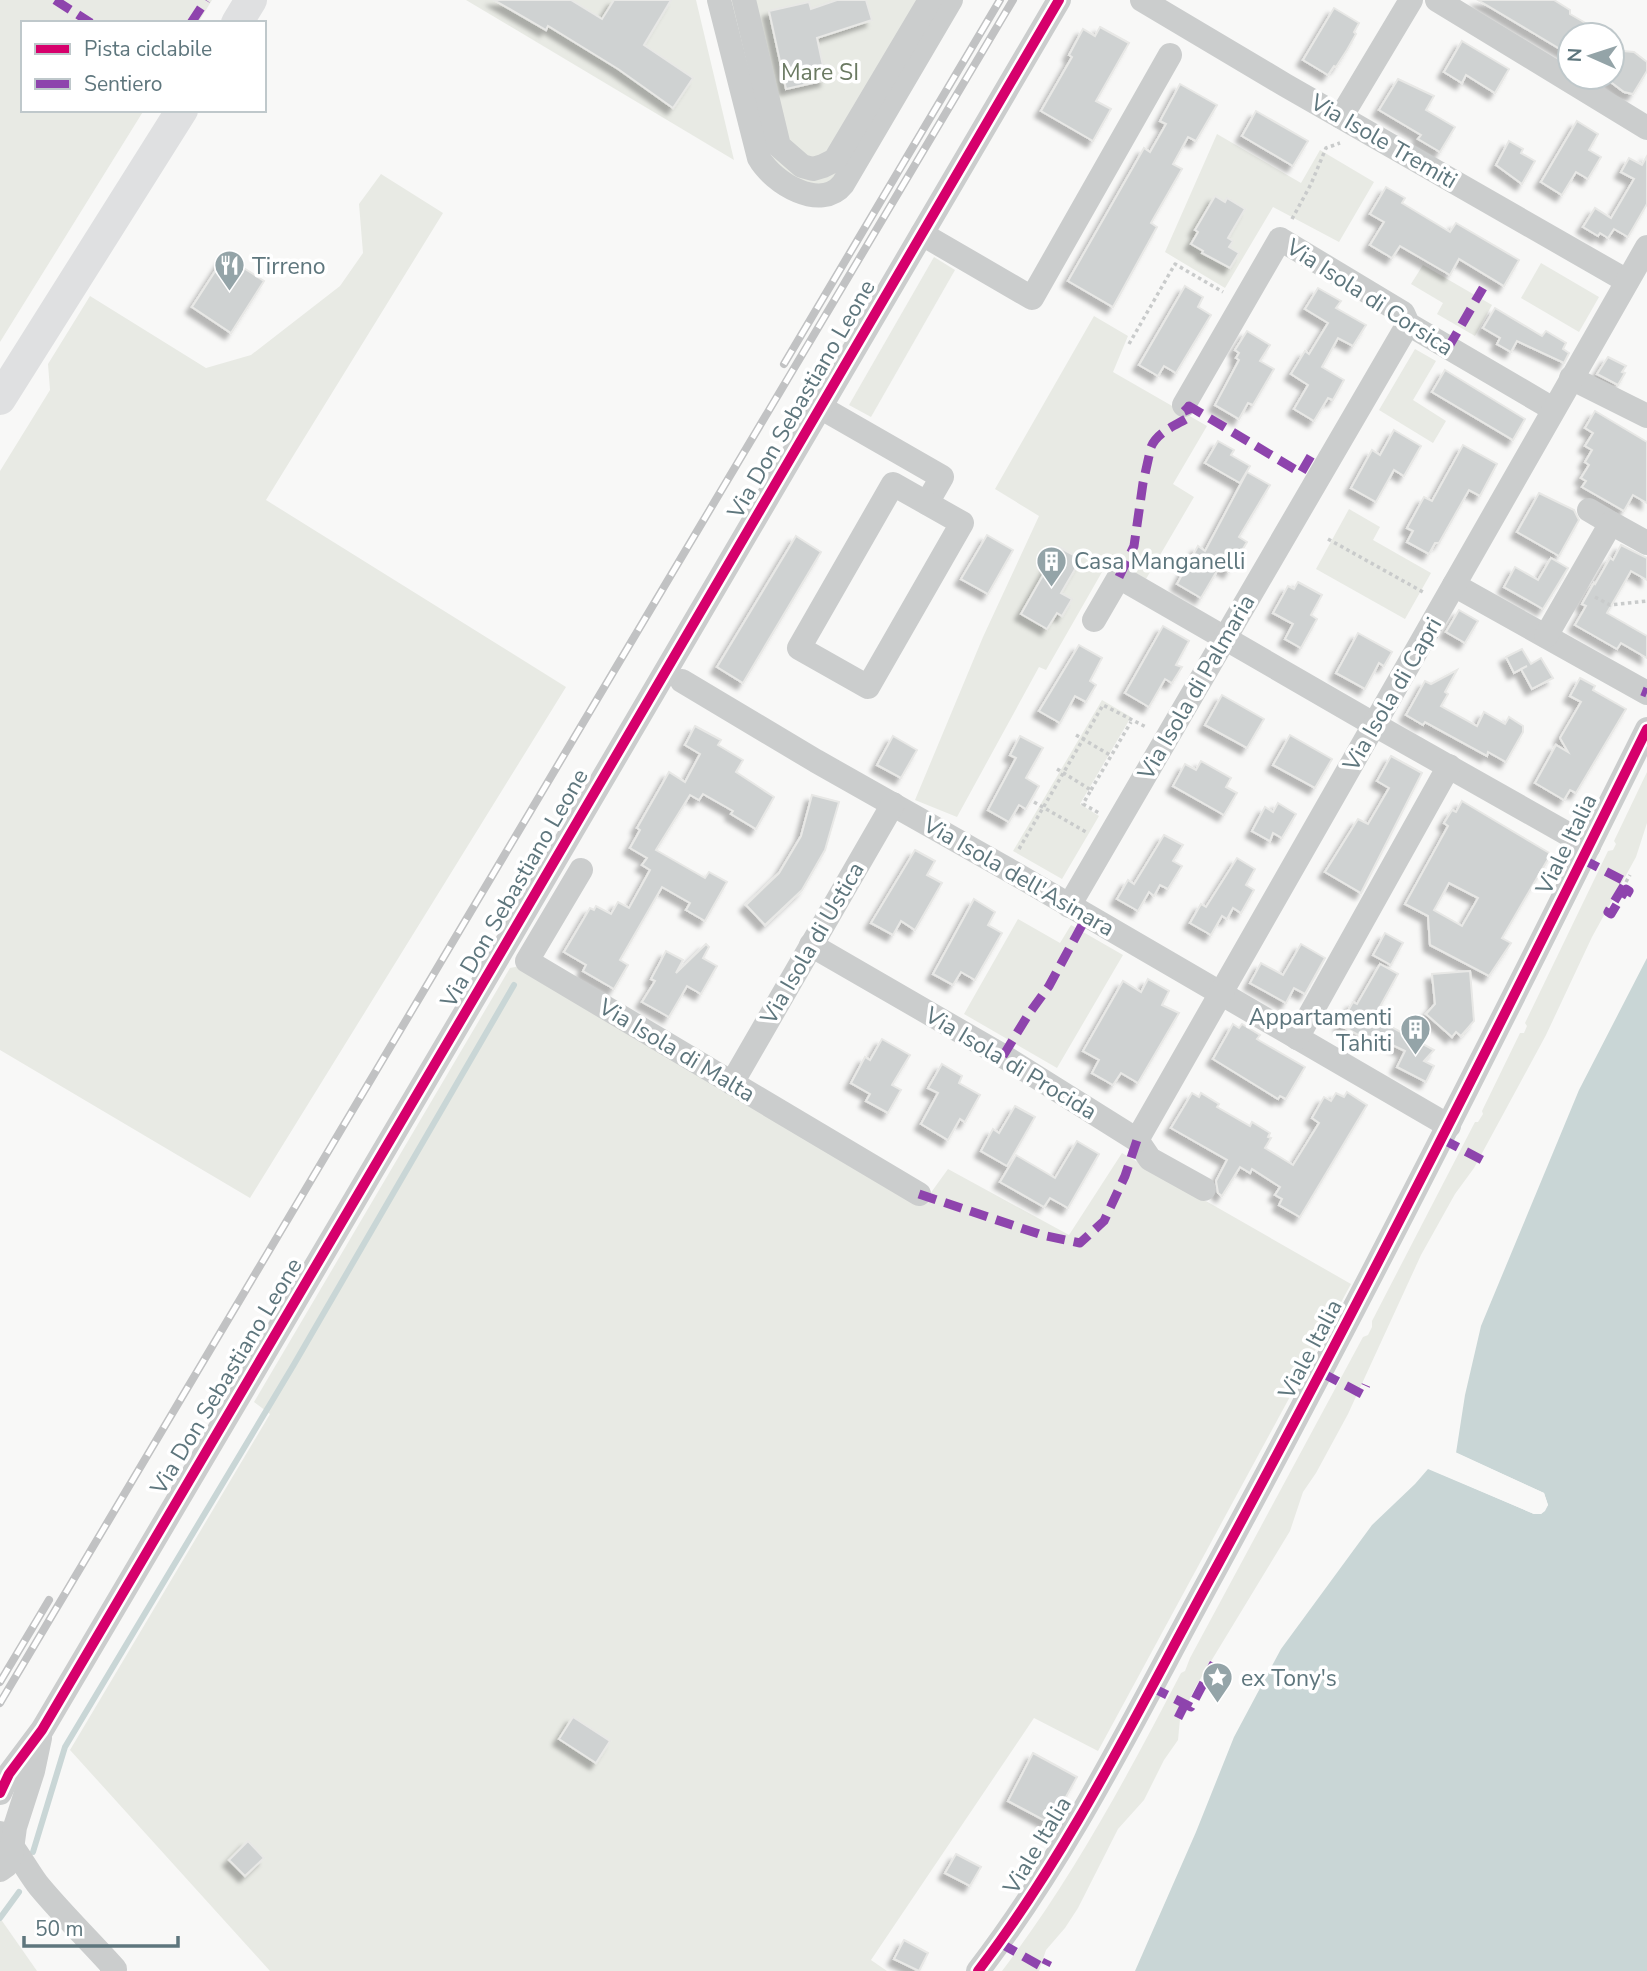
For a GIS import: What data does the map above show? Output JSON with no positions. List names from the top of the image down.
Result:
{
  "streets": {
    "street": [
      "Via Isole Tremiti",
      "Via Isola di Corsica",
      "Via Don Sebastiano Leone",
      "Via Isola di Palmaria",
      "Via Isola di Capri",
      "Viale Italia",
      "Via Isola dell'Asinara",
      "Via Isola di Ustica",
      "Via Isola di Malta",
      "Via Isola di Procida"
    ]
  },
  "crossings": [
    ["Via Isole Tremiti", "Via Isola di Capri"],
    ["Via Isola di Corsica", "Via Isola di Palmaria"],
    ["Via Isola di Corsica", "Via Isola di Capri"],
    ["Via Isola di Palmaria", "Via Isola dell'Asinara"],
    ["Via Isola di Capri", "Via Isola dell'Asinara"],
    ["Via Isola di Capri", "Via Isola di Procida"],
    ["Viale Italia", "Via Isola dell'Asinara"],
    ["Via Isola dell'Asinara", "Via Isola di Ustica"],
    ["Via Isola di Ustica", "Via Isola di Malta"],
    ["Via Isola di Ustica", "Via Isola di Procida"]
  ],
  "parks": ["Mare SI"],
  "places": {
    "restaurant": ["Tirreno"],
    "building": ["Casa Manganelli", "Appartamenti Tahiti"],
    "place": ["ex Tony's"]
  },
  "legend": ["Pista ciclabile", "Sentiero"],
  "scale_bar": "50 m",
  "north": "left"
}
